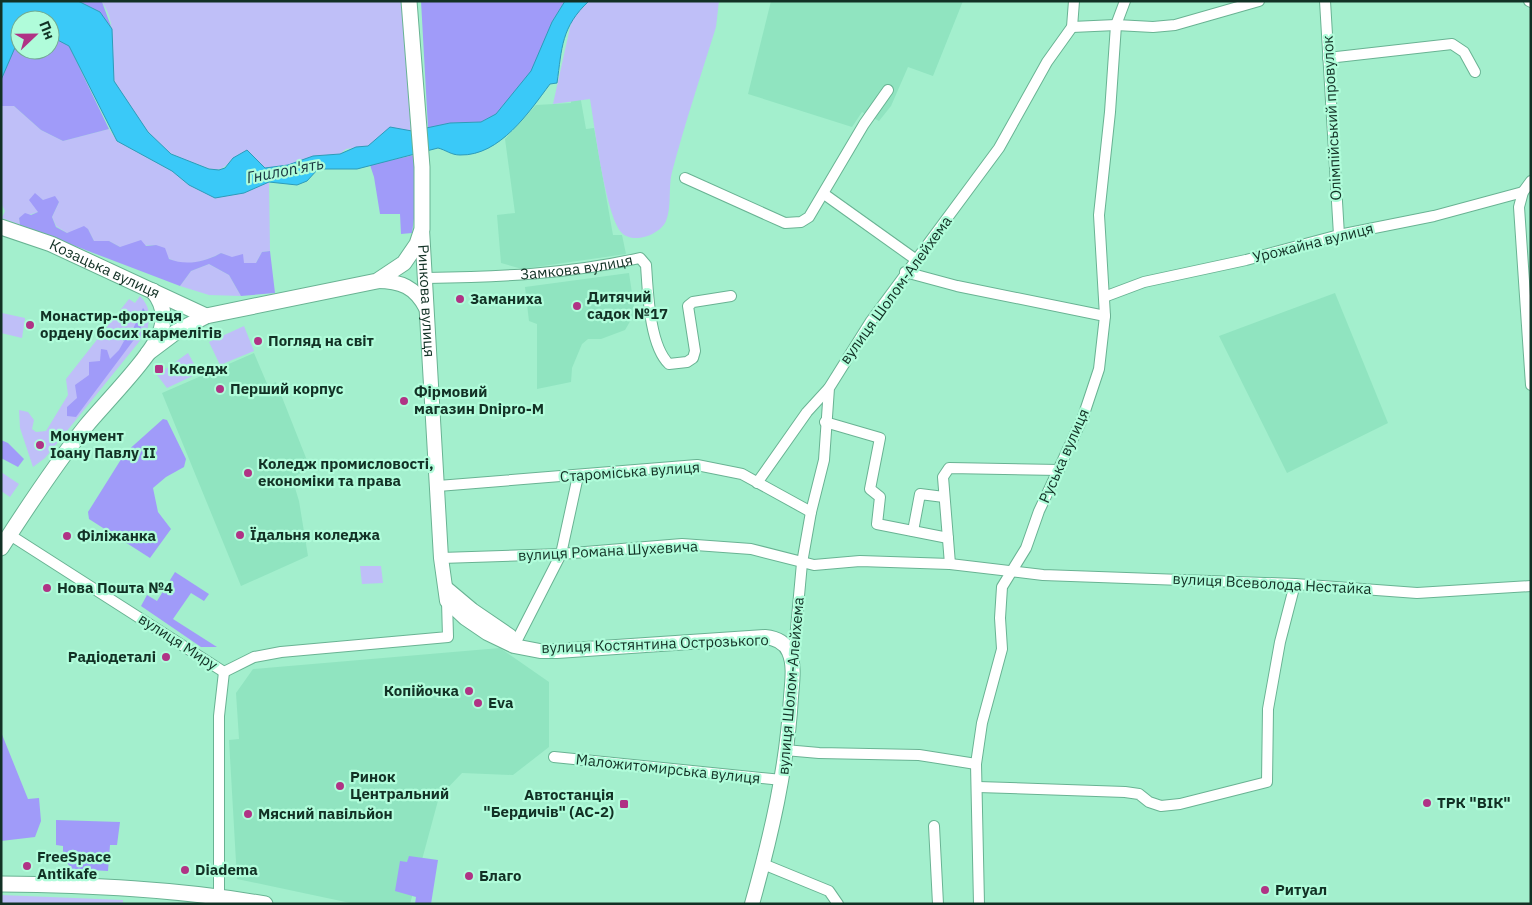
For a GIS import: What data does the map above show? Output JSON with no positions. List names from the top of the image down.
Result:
{
  "streets": {
    "main road": [
      "Козацька вулиця",
      "вулиця Шолом-Алейхема",
      "Ринкова вулиця",
      "вулиця Костянтина Острозького"
    ],
    "street": [
      "Олімпійський провулок",
      "Урожайна вулиця",
      "Замкова вулиця",
      "Руська вулиця",
      "Староміська вулиця",
      "вулиця Романа Шухевича",
      "вулиця Всеволода Нестайка",
      "вулиця Миру",
      "Маложитомирська вулиця"
    ]
  },
  "crossings": [
    ["Олімпійський провулок", "Урожайна вулиця"],
    ["Урожайна вулиця", "Руська вулиця"],
    ["Замкова вулиця", "Ринкова вулиця"],
    ["вулиця Шолом-Алейхема", "Староміська вулиця"],
    ["вулиця Шолом-Алейхема", "вулиця Романа Шухевича"],
    ["вулиця Шолом-Алейхема", "вулиця Костянтина Острозького"],
    ["вулиця Шолом-Алейхема", "Маложитомирська вулиця"],
    ["Ринкова вулиця", "Староміська вулиця"],
    ["Ринкова вулиця", "вулиця Романа Шухевича"],
    ["Ринкова вулиця", "вулиця Миру"],
    ["Ринкова вулиця", "вулиця Костянтина Острозького"],
    ["Руська вулиця", "вулиця Романа Шухевича"],
    ["Руська вулиця", "вулиця Всеволода Нестайка"],
    ["вулиця Романа Шухевича", "вулиця Всеволода Нестайка"],
    ["вулиця Миру", "вулиця Костянтина Острозького"]
  ],
  "water": ["Гнилоп'ять"],
  "places": {
    "other": [
      "Заманиха",
      "Дитячий садок №17",
      "Монастир-фортеця ордену босих кармелітів",
      "Погляд на світ",
      "Перший корпус",
      "Фірмовий магазин Dnipro-M",
      "Монумент Іоану Павлу ІІ",
      "Коледж промисловості, економіки та права",
      "Їдальня коледжа",
      "Філіжанка",
      "Нова Пошта №4",
      "Радіодеталі",
      "Копійочка",
      "Eva",
      "Ринок Центральний",
      "ТРК \"ВІК\"",
      "Мясний павільйон",
      "FreeSpace Antikafe",
      "Diadema",
      "Благо",
      "Ритуал"
    ],
    "transit": ["Коледж", "Автостанція \"Бердичів\" (АС-2)"]
  },
  "north": "right"
}
